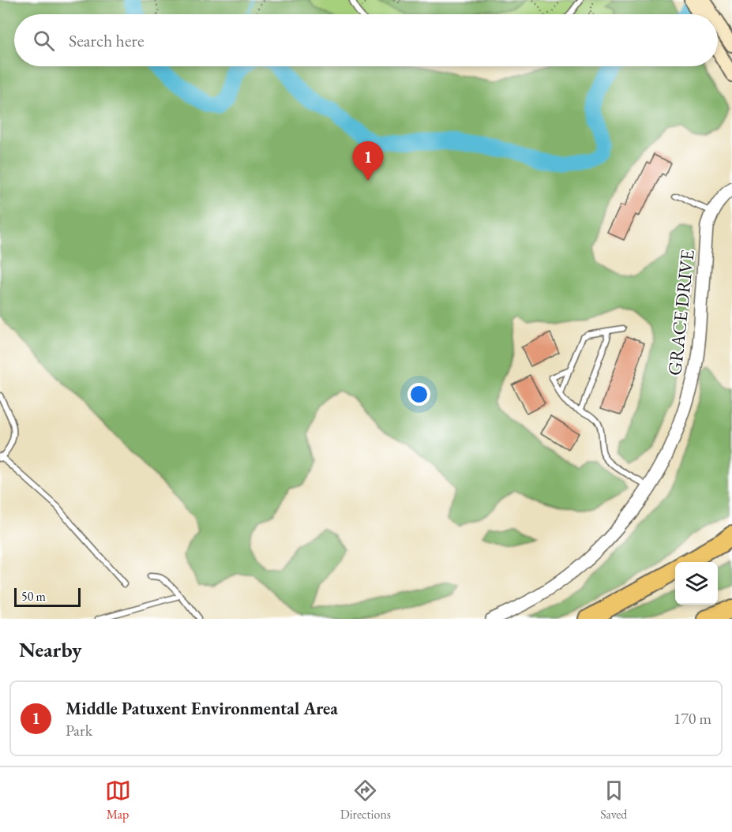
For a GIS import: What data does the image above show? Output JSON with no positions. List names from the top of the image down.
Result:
{
  "streets": {
    "street": ["GRACE DRIVE"]
  },
  "scale_bar": "50 m",
  "page": {
    "search": "Search here",
    "pins": "1",
    "scale": "50 m",
    "heading": "Nearby",
    "list": [
      {
        "mark": "1",
        "name": "Middle Patuxent Environmental Area",
        "note": "Park",
        "value": "170 m"
      }
    ],
    "nav": ["Map", "Directions", "Saved"]
  }
}
